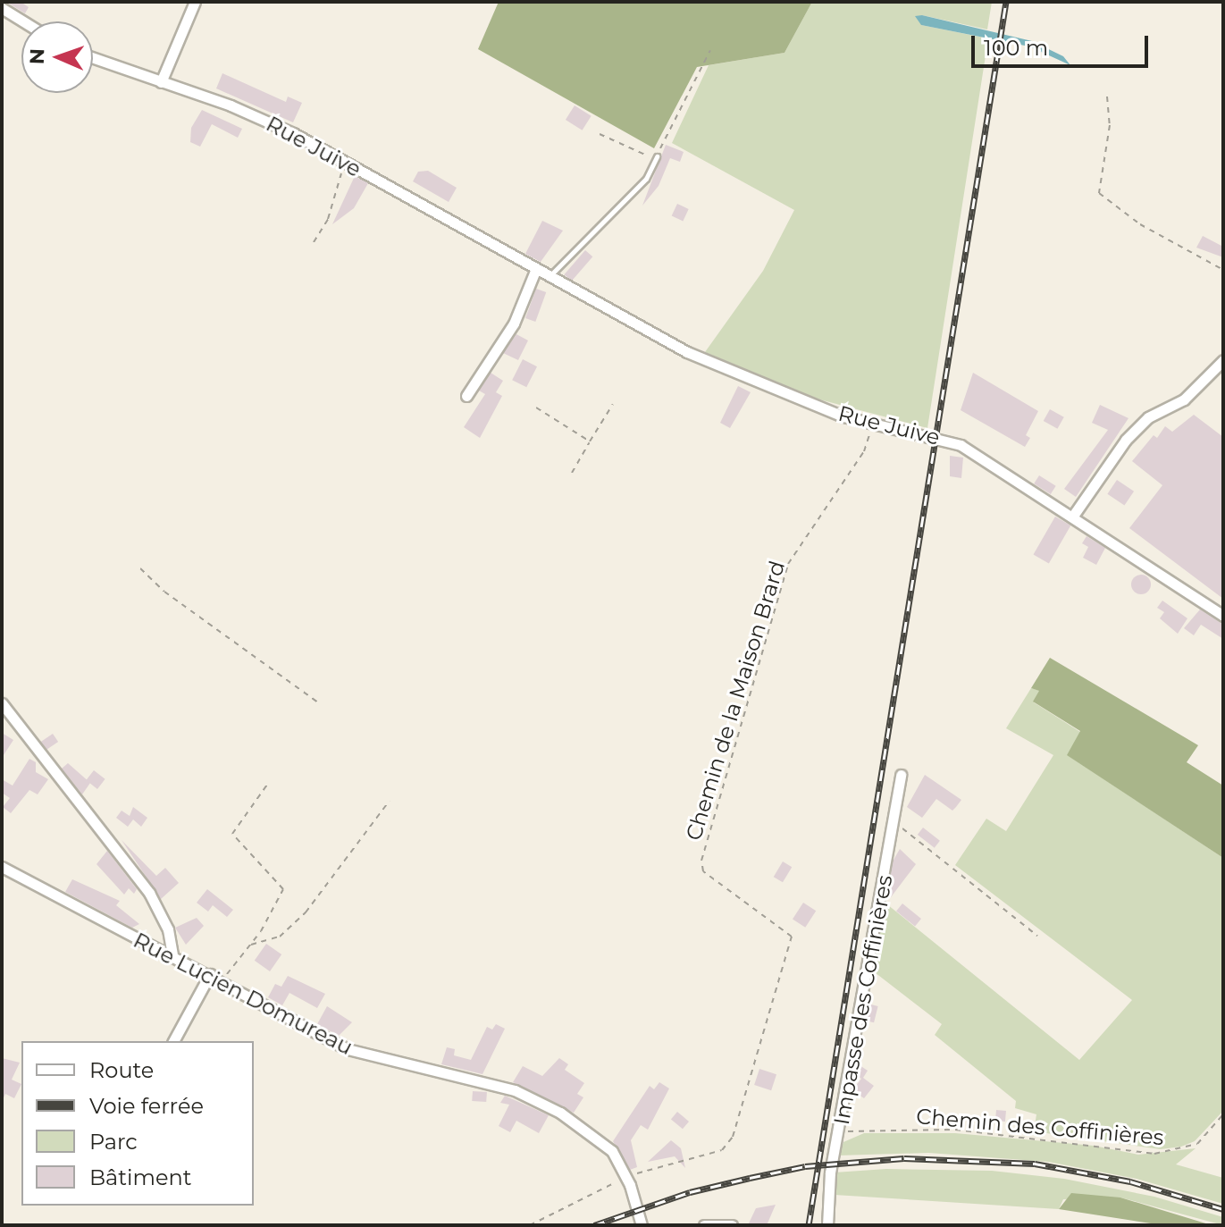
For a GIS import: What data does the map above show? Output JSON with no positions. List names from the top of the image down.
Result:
{
  "streets": {
    "street": ["Rue Juive", "Rue Lucien Domureau", "Impasse des Coffinières"],
    "path": ["Chemin de la Maison Brard", "Chemin des Coffinières"]
  },
  "crossings": [
    ["Rue Juive", "Chemin de la Maison Brard"],
    ["Chemin de la Maison Brard", "Rue Lucien Domureau"],
    ["Impasse des Coffinières", "Chemin des Coffinières"]
  ],
  "legend": [
    "Route",
    "Voie ferrée",
    "Parc",
    "Bâtiment"
  ],
  "scale_bar": "100 m",
  "north": "left"
}
